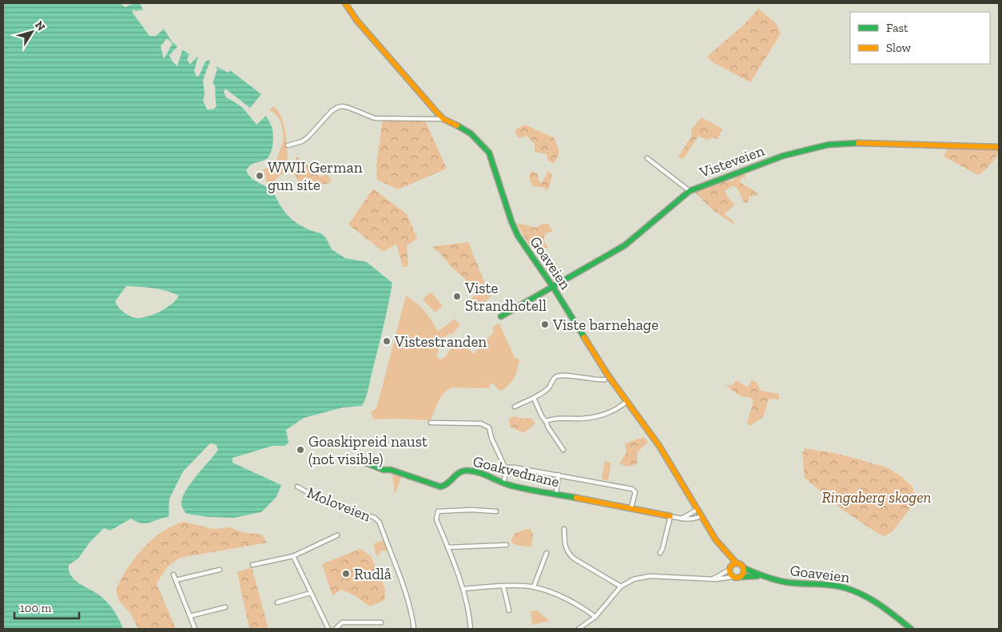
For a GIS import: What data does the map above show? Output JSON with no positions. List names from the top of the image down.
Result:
{
  "streets": {
    "main road": ["Visteveien", "Goaveien", "Goakvednane"],
    "street": ["Moloveien"]
  },
  "crossings": [
    ["Visteveien", "Goaveien"],
    ["Goaveien", "Goakvednane"]
  ],
  "parks": ["Ringaberg skogen"],
  "places": [
    "WWII German gun site",
    "Viste Strandhotell",
    "Viste barnehage",
    "Vistestranden",
    "Goaskipreid naust (not visible)",
    "Rudlå"
  ],
  "legend": ["Fast", "Slow"],
  "scale_bar": "100 m",
  "north": "top right"
}
